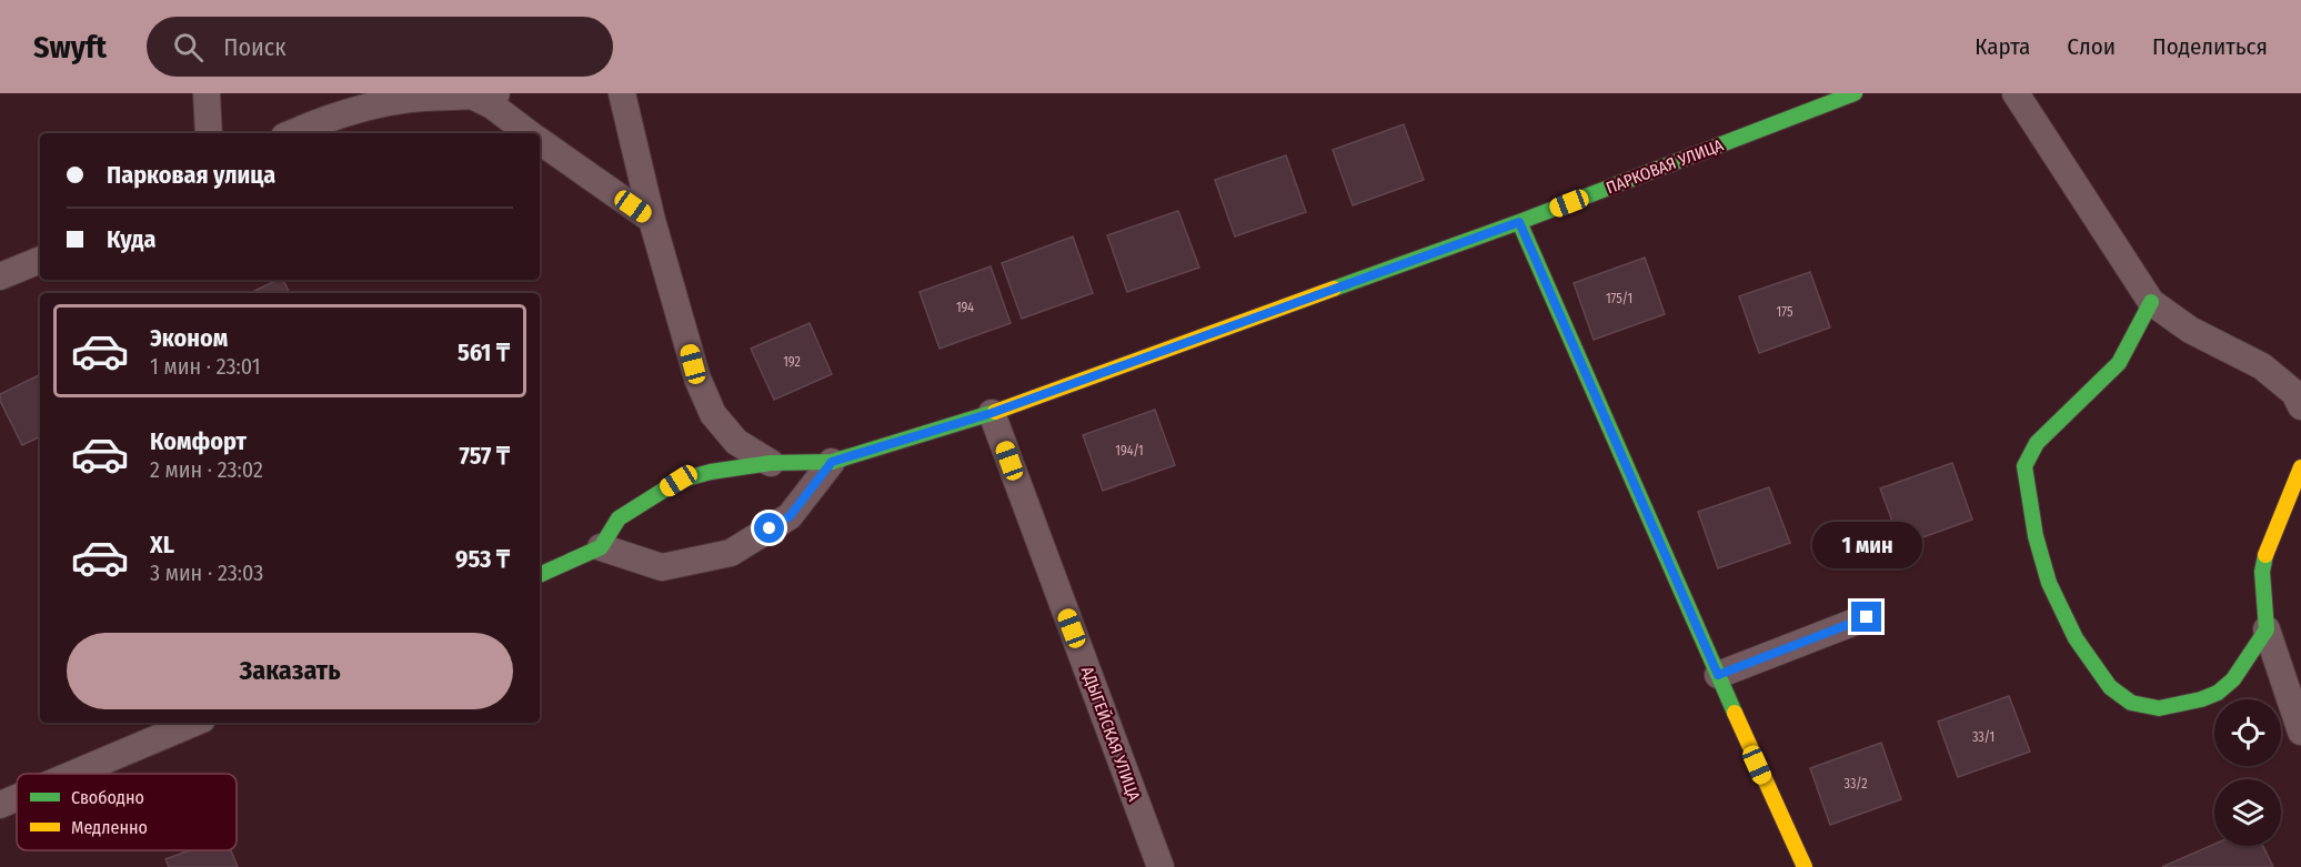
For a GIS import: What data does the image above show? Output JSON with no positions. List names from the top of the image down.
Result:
{
  "streets": {
    "street": ["ПАРКОВАЯ УЛИЦА", "АДЫГЕЙСКАЯ УЛИЦА"]
  },
  "crossings": [
    ["ПАРКОВАЯ УЛИЦА", "АДЫГЕЙСКАЯ УЛИЦА"]
  ],
  "house_numbers": [
    "175/1",
    "194",
    "175",
    "192",
    "194/1",
    "33/1",
    "33/2"
  ],
  "legend": ["Свободно", "Медленно"],
  "page": {
    "header": "Swyft",
    "search": "Поиск",
    "nav": ["Карта", "Слои", "Поделиться"],
    "banner": ["Парковая улица", "Куда"],
    "list": [
      {
        "name": "Эконом",
        "note": "1 мин · 23:01",
        "value": "561 ₸"
      },
      {
        "name": "Комфорт",
        "note": "2 мин · 23:02",
        "value": "757 ₸"
      },
      {
        "name": "XL",
        "note": "3 мин · 23:03",
        "value": "953 ₸"
      }
    ],
    "bubble": "1 мин",
    "buttons": "Заказать"
  }
}
